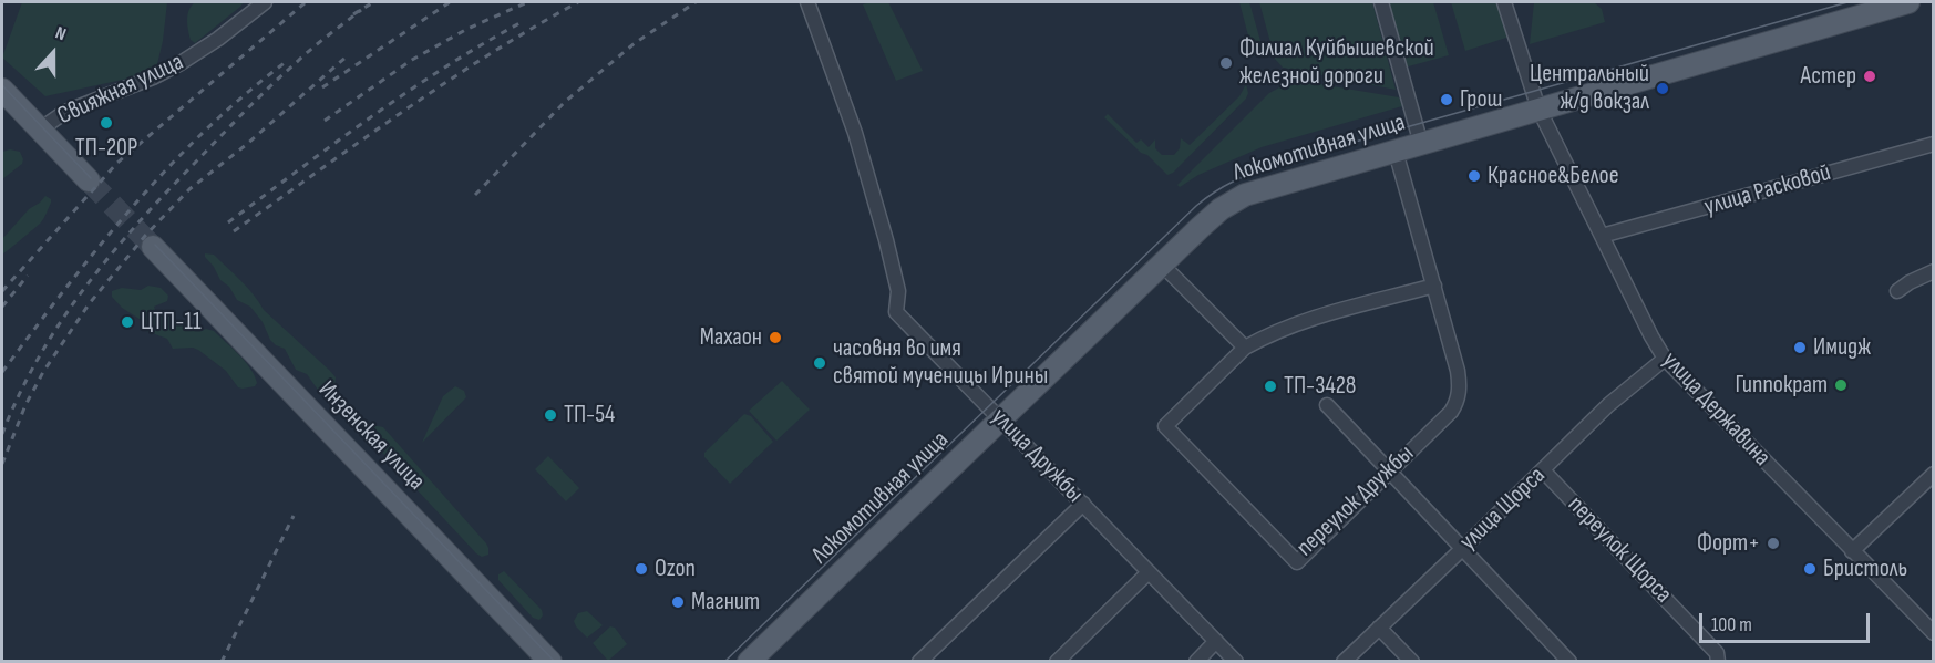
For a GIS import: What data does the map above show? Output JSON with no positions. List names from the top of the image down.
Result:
{
  "streets": {
    "main road": ["Локомотивная улица", "Инзенская улица"],
    "street": [
      "Свияжная улица",
      "улица Расковой",
      "улица Державина",
      "улица Дружбы",
      "переулок Дружбы",
      "улица Щорса",
      "переулок Щорса"
    ]
  },
  "crossings": [
    ["Локомотивная улица", "улица Державина"],
    ["Локомотивная улица", "улица Дружбы"],
    ["Локомотивная улица", "переулок Дружбы"],
    ["улица Расковой", "улица Державина"],
    ["улица Державина", "улица Щорса"],
    ["улица Щорса", "переулок Щорса"]
  ],
  "places": [
    "Филиал Куйбышевской железной дороги",
    "Астер",
    "Центральный ж/д вокзал",
    "Грош",
    "ТП-20Р",
    "Красное&Белое",
    "ЦТП-11",
    "Махаон",
    "Имидж",
    "часовня во имя святой мученицы Ирины",
    "Гиппократ",
    "ТП-3428",
    "ТП-54",
    "Форт+",
    "Ozon",
    "Бристоль",
    "Магнит"
  ],
  "scale_bar": "100 m",
  "north": "top"
}
